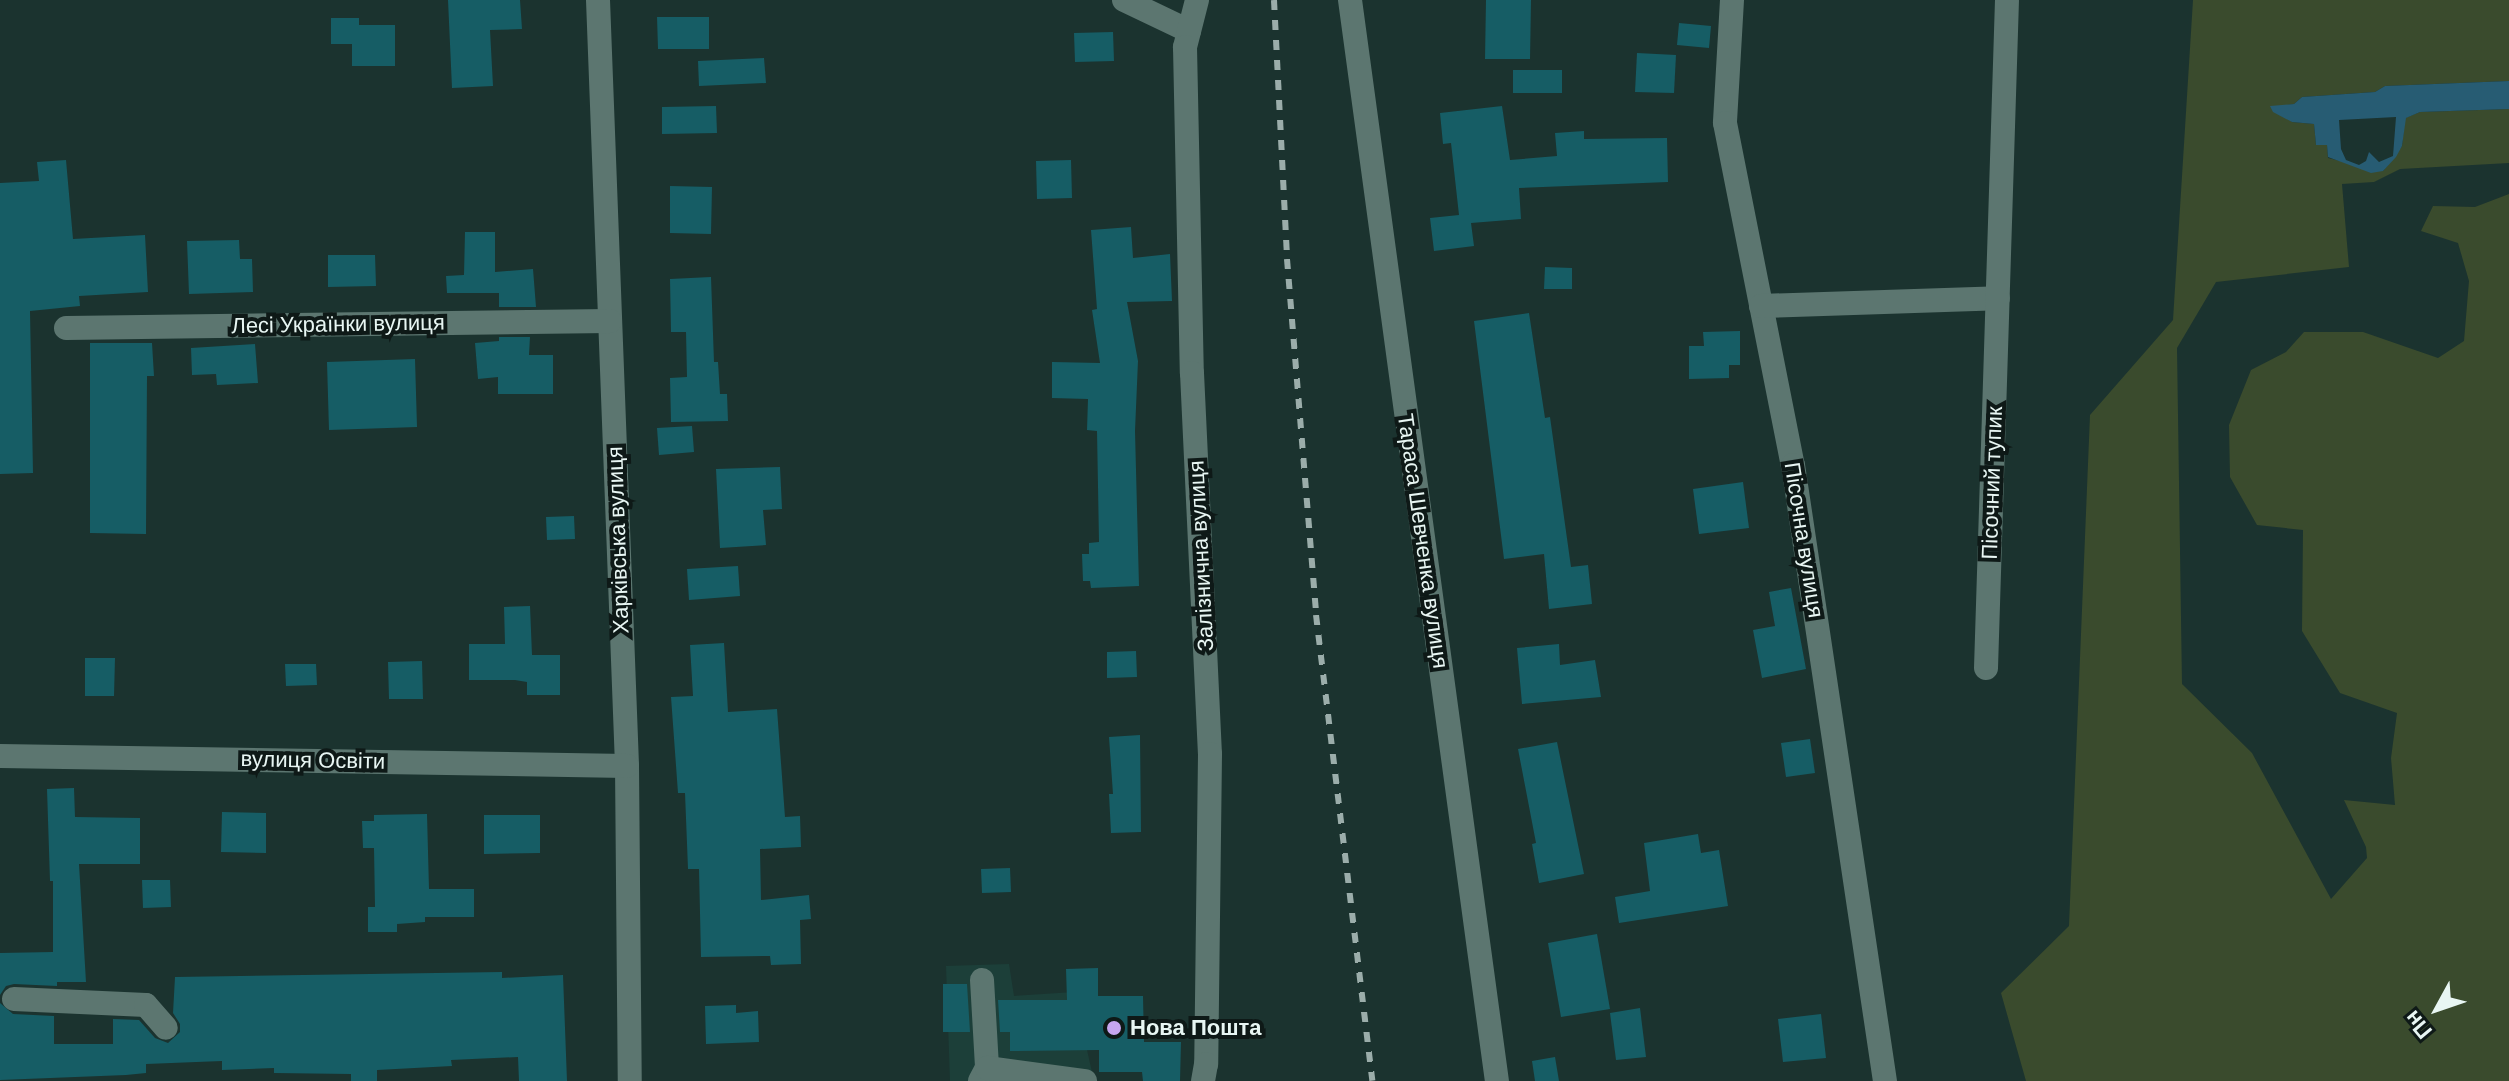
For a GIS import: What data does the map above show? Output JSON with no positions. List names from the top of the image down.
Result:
{
  "streets": {
    "street": [
      "Лесі Українки вулиця",
      "Пісочний тупик",
      "Харківська вулиця",
      "Пісочна вулиця",
      "Тараса Шевченка вулиця",
      "Залізнична вулиця",
      "вулиця Освіти"
    ]
  },
  "crossings": [
    ["Лесі Українки вулиця", "Харківська вулиця"],
    ["Харківська вулиця", "вулиця Освіти"]
  ],
  "places": ["Нова Пошта"],
  "north": "bottom left"
}
